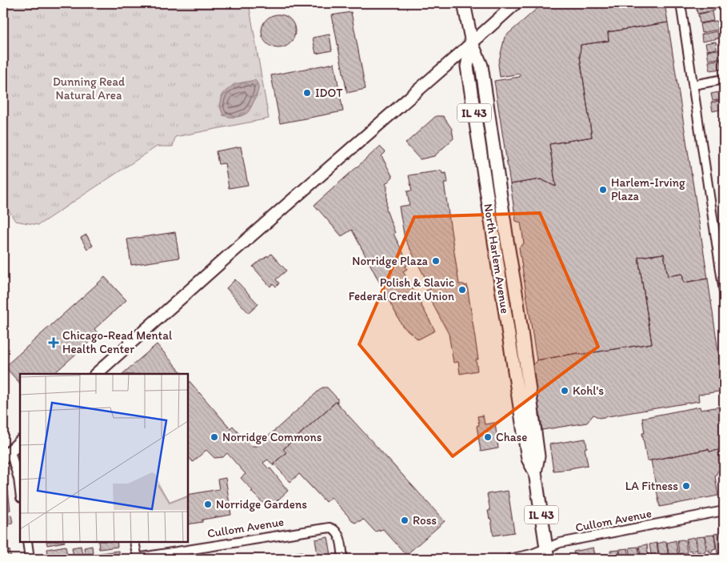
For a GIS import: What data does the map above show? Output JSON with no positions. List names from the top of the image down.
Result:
{
  "streets": {
    "main road": ["IL 43", "North Harlem Avenue"],
    "street": ["Cullom Avenue"]
  },
  "crossings": [
    ["North Harlem Avenue", "Cullom Avenue"]
  ],
  "parks": ["Dunning Read Natural Area"],
  "places": {
    "other": [
      "IDOT",
      "Harlem-Irving Plaza",
      "Norridge Plaza",
      "Polish & Slavic Federal Credit Union",
      "Kohl's",
      "Norridge Commons",
      "Chase",
      "LA Fitness",
      "Norridge Gardens",
      "Ross"
    ],
    "health": ["Chicago-Read Mental Health Center"]
  }
}
